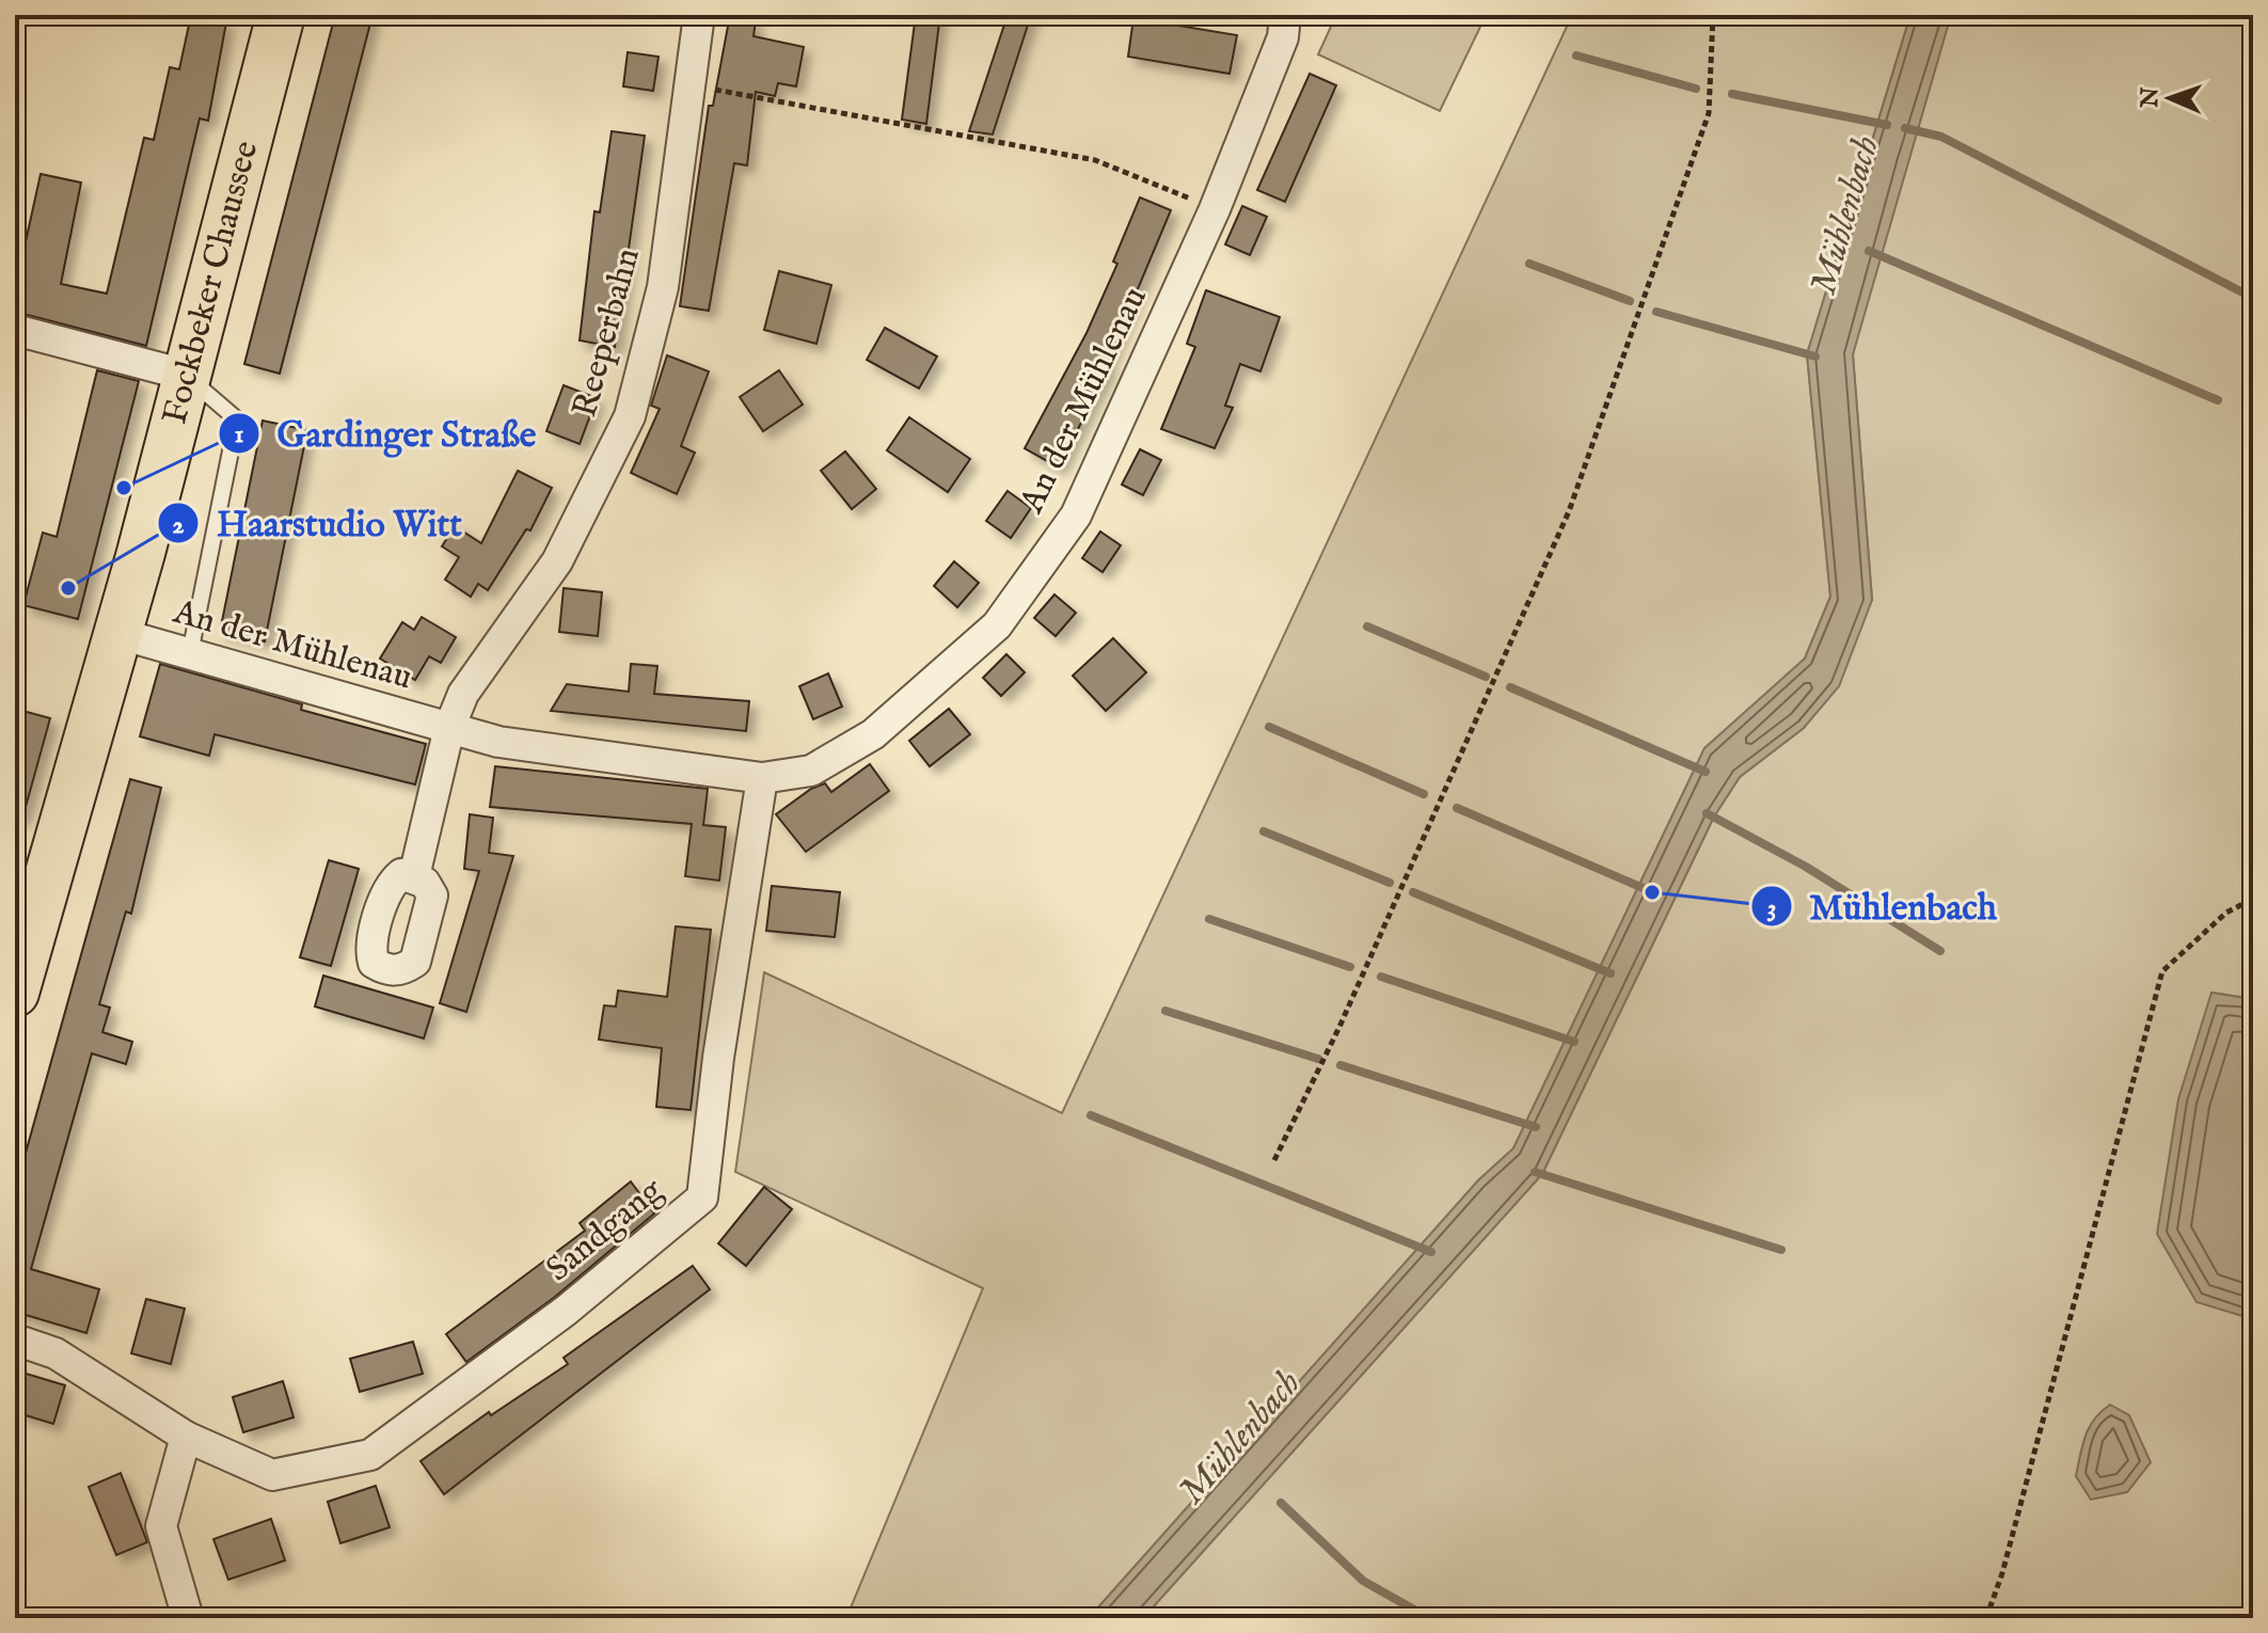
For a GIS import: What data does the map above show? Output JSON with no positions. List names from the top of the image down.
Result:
{
  "streets": {
    "main road": ["Fockbeker Chaussee"],
    "street": ["Reeperbahn", "An der Mühlenau", "Sandgang"]
  },
  "crossings": [
    ["Fockbeker Chaussee", "An der Mühlenau"],
    ["Reeperbahn", "An der Mühlenau"],
    ["An der Mühlenau", "Sandgang"]
  ],
  "water": ["Mühlenbach"],
  "places": ["Gardinger Straße", "Haarstudio Witt", "Mühlenbach"],
  "north": "left"
}
